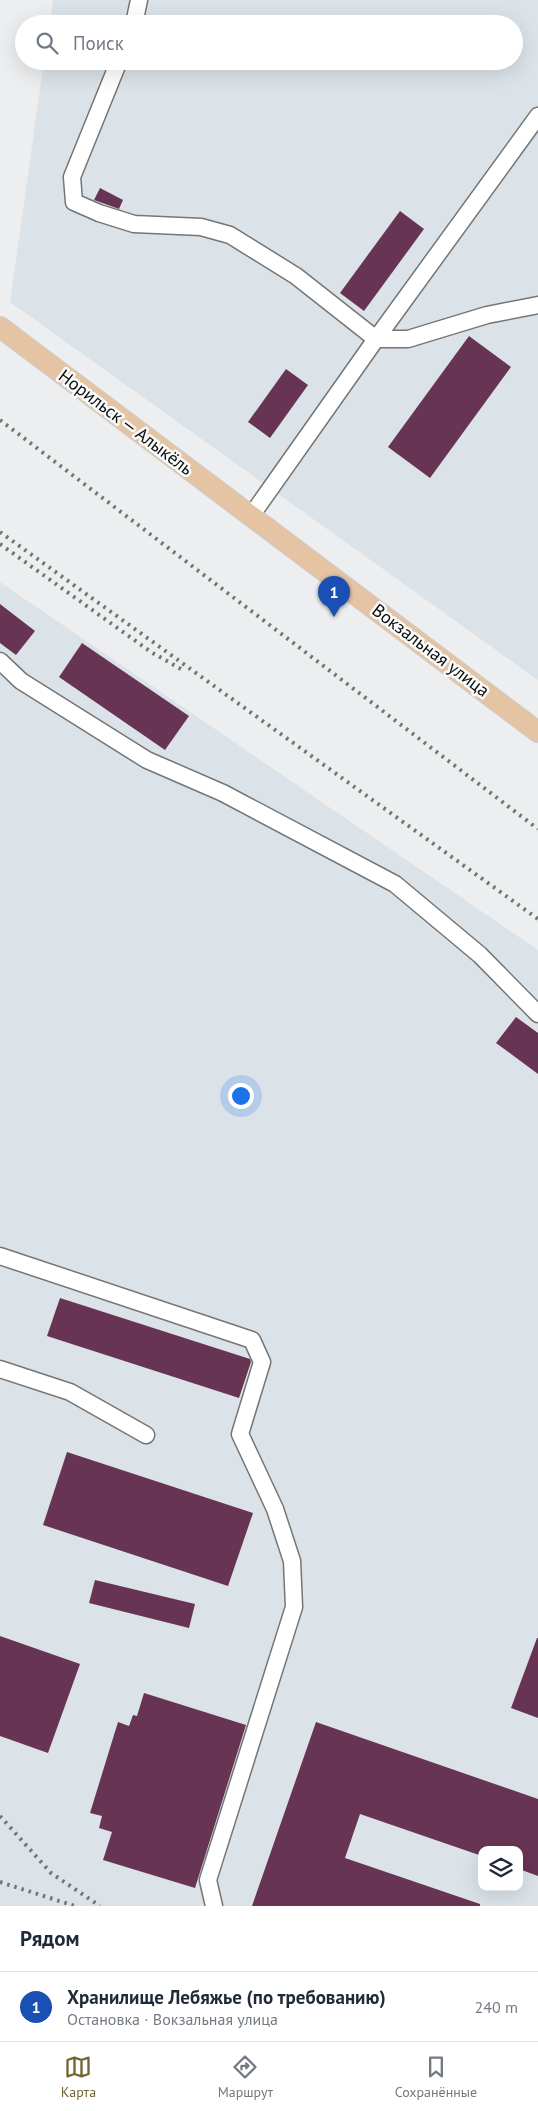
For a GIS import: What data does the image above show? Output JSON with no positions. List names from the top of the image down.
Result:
{
  "streets": {
    "main road": ["Норильск — Алыкёль", "Вокзальная улица"]
  },
  "crossings": [
    ["Норильск — Алыкёль", "Вокзальная улица"]
  ],
  "page": {
    "search": "Поиск",
    "pins": "1",
    "heading": "Рядом",
    "list": [
      {
        "mark": "1",
        "name": "Хранилище Лебяжье (по требованию)",
        "note": "Остановка · Вокзальная улица",
        "value": "240 m"
      }
    ],
    "nav": ["Карта", "Маршрут", "Сохранённые"]
  }
}
